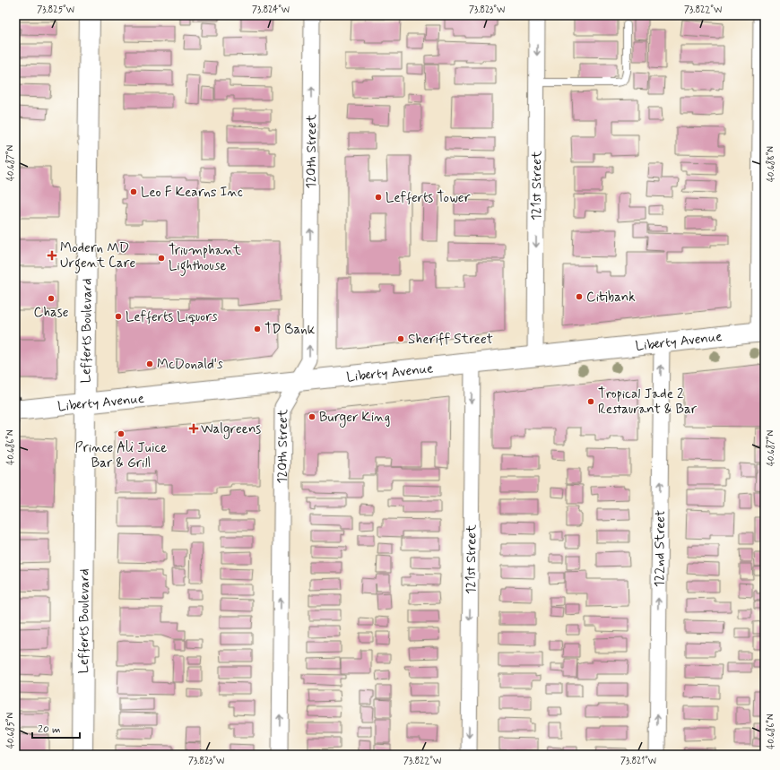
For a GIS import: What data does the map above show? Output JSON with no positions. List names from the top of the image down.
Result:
{
  "streets": {
    "street": [
      "120th Street",
      "121st Street",
      "Lefferts Boulevard",
      "Liberty Avenue",
      "122nd Street"
    ]
  },
  "crossings": [
    ["120th Street", "Liberty Avenue"],
    ["121st Street", "Liberty Avenue"],
    ["Lefferts Boulevard", "Liberty Avenue"],
    ["Liberty Avenue", "122nd Street"]
  ],
  "one_way": ["120th Street", "121st Street", "122nd Street"],
  "places": {
    "other": [
      "Leo F Kearns Inc",
      "Lefferts Tower",
      "Triumphant Lighthouse",
      "Citibank",
      "Chase",
      "Lefferts Liquors",
      "TD Bank",
      "Sheriff Street",
      "McDonald's",
      "Tropical Jade 2 Restaurant & Bar",
      "Burger King",
      "Prince Ali Juice Bar & Grill"
    ],
    "health": ["Modern MD Urgent Care", "Walgreens"]
  },
  "scale_bar": "20 m",
  "coordinates": [
    "73.825°W",
    "73.824°W",
    "73.823°W",
    "73.822°W",
    "40.687°N",
    "40.688°N",
    "40.686°N",
    "40.685°N",
    "73.821°W"
  ]
}
